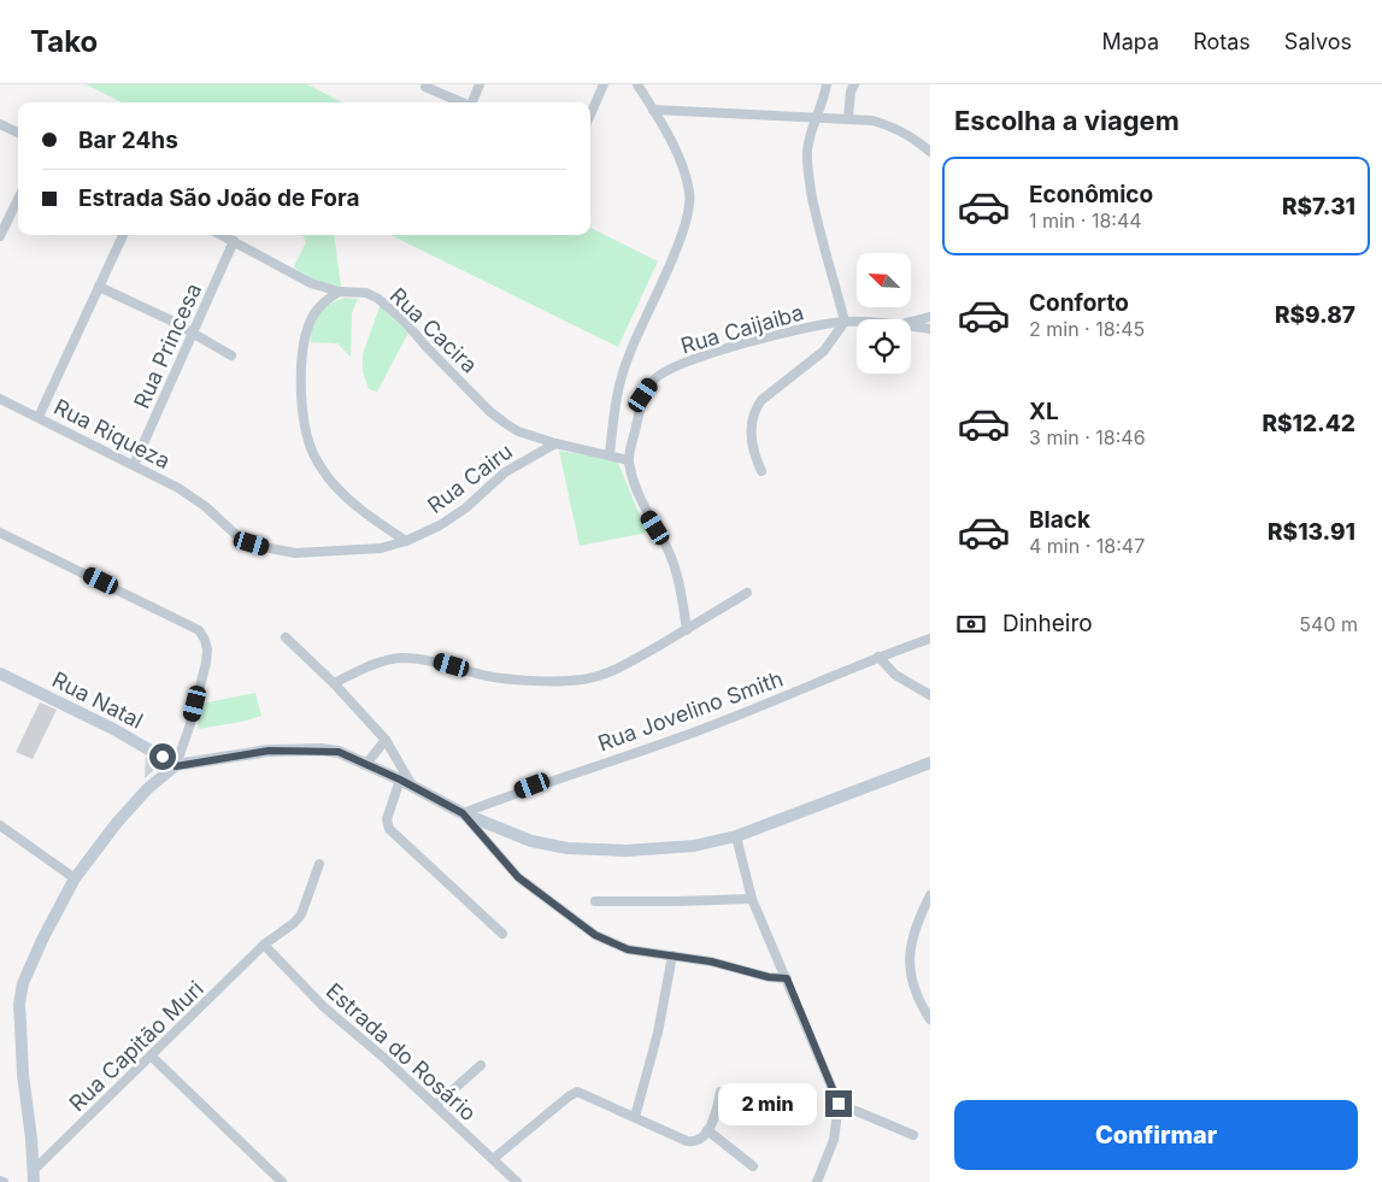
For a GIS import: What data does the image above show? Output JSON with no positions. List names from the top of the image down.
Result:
{
  "streets": {
    "street": [
      "Rua Caijaiba",
      "Rua Cacira",
      "Rua Princesa",
      "Rua Riqueza",
      "Rua Cairu",
      "Rua Natal",
      "Rua Jovelino Smith",
      "Rua Capitão Muri",
      "Estrada do Rosário"
    ]
  },
  "crossings": [
    ["Rua Caijaiba", "Rua Cacira"],
    ["Rua Cacira", "Rua Princesa"],
    ["Rua Cacira", "Rua Cairu"],
    ["Rua Princesa", "Rua Riqueza"],
    ["Rua Riqueza", "Rua Cairu"],
    ["Rua Capitão Muri", "Estrada do Rosário"]
  ],
  "north": "top left",
  "page": {
    "header": "Tako",
    "nav": ["Mapa", "Rotas", "Salvos"],
    "heading": "Escolha a viagem",
    "banner": ["Bar 24hs", "Estrada São João de Fora"],
    "list": [
      {
        "name": "Econômico",
        "note": "1 min · 18:44",
        "value": "R$7.31"
      },
      {
        "name": "Conforto",
        "note": "2 min · 18:45",
        "value": "R$9.87"
      },
      {
        "name": "XL",
        "note": "3 min · 18:46",
        "value": "R$12.42"
      },
      {
        "name": "Black",
        "note": "4 min · 18:47",
        "value": "R$13.91"
      }
    ],
    "pay": ["Dinheiro", "540 m"],
    "bubble": "2 min",
    "buttons": "Confirmar"
  }
}
